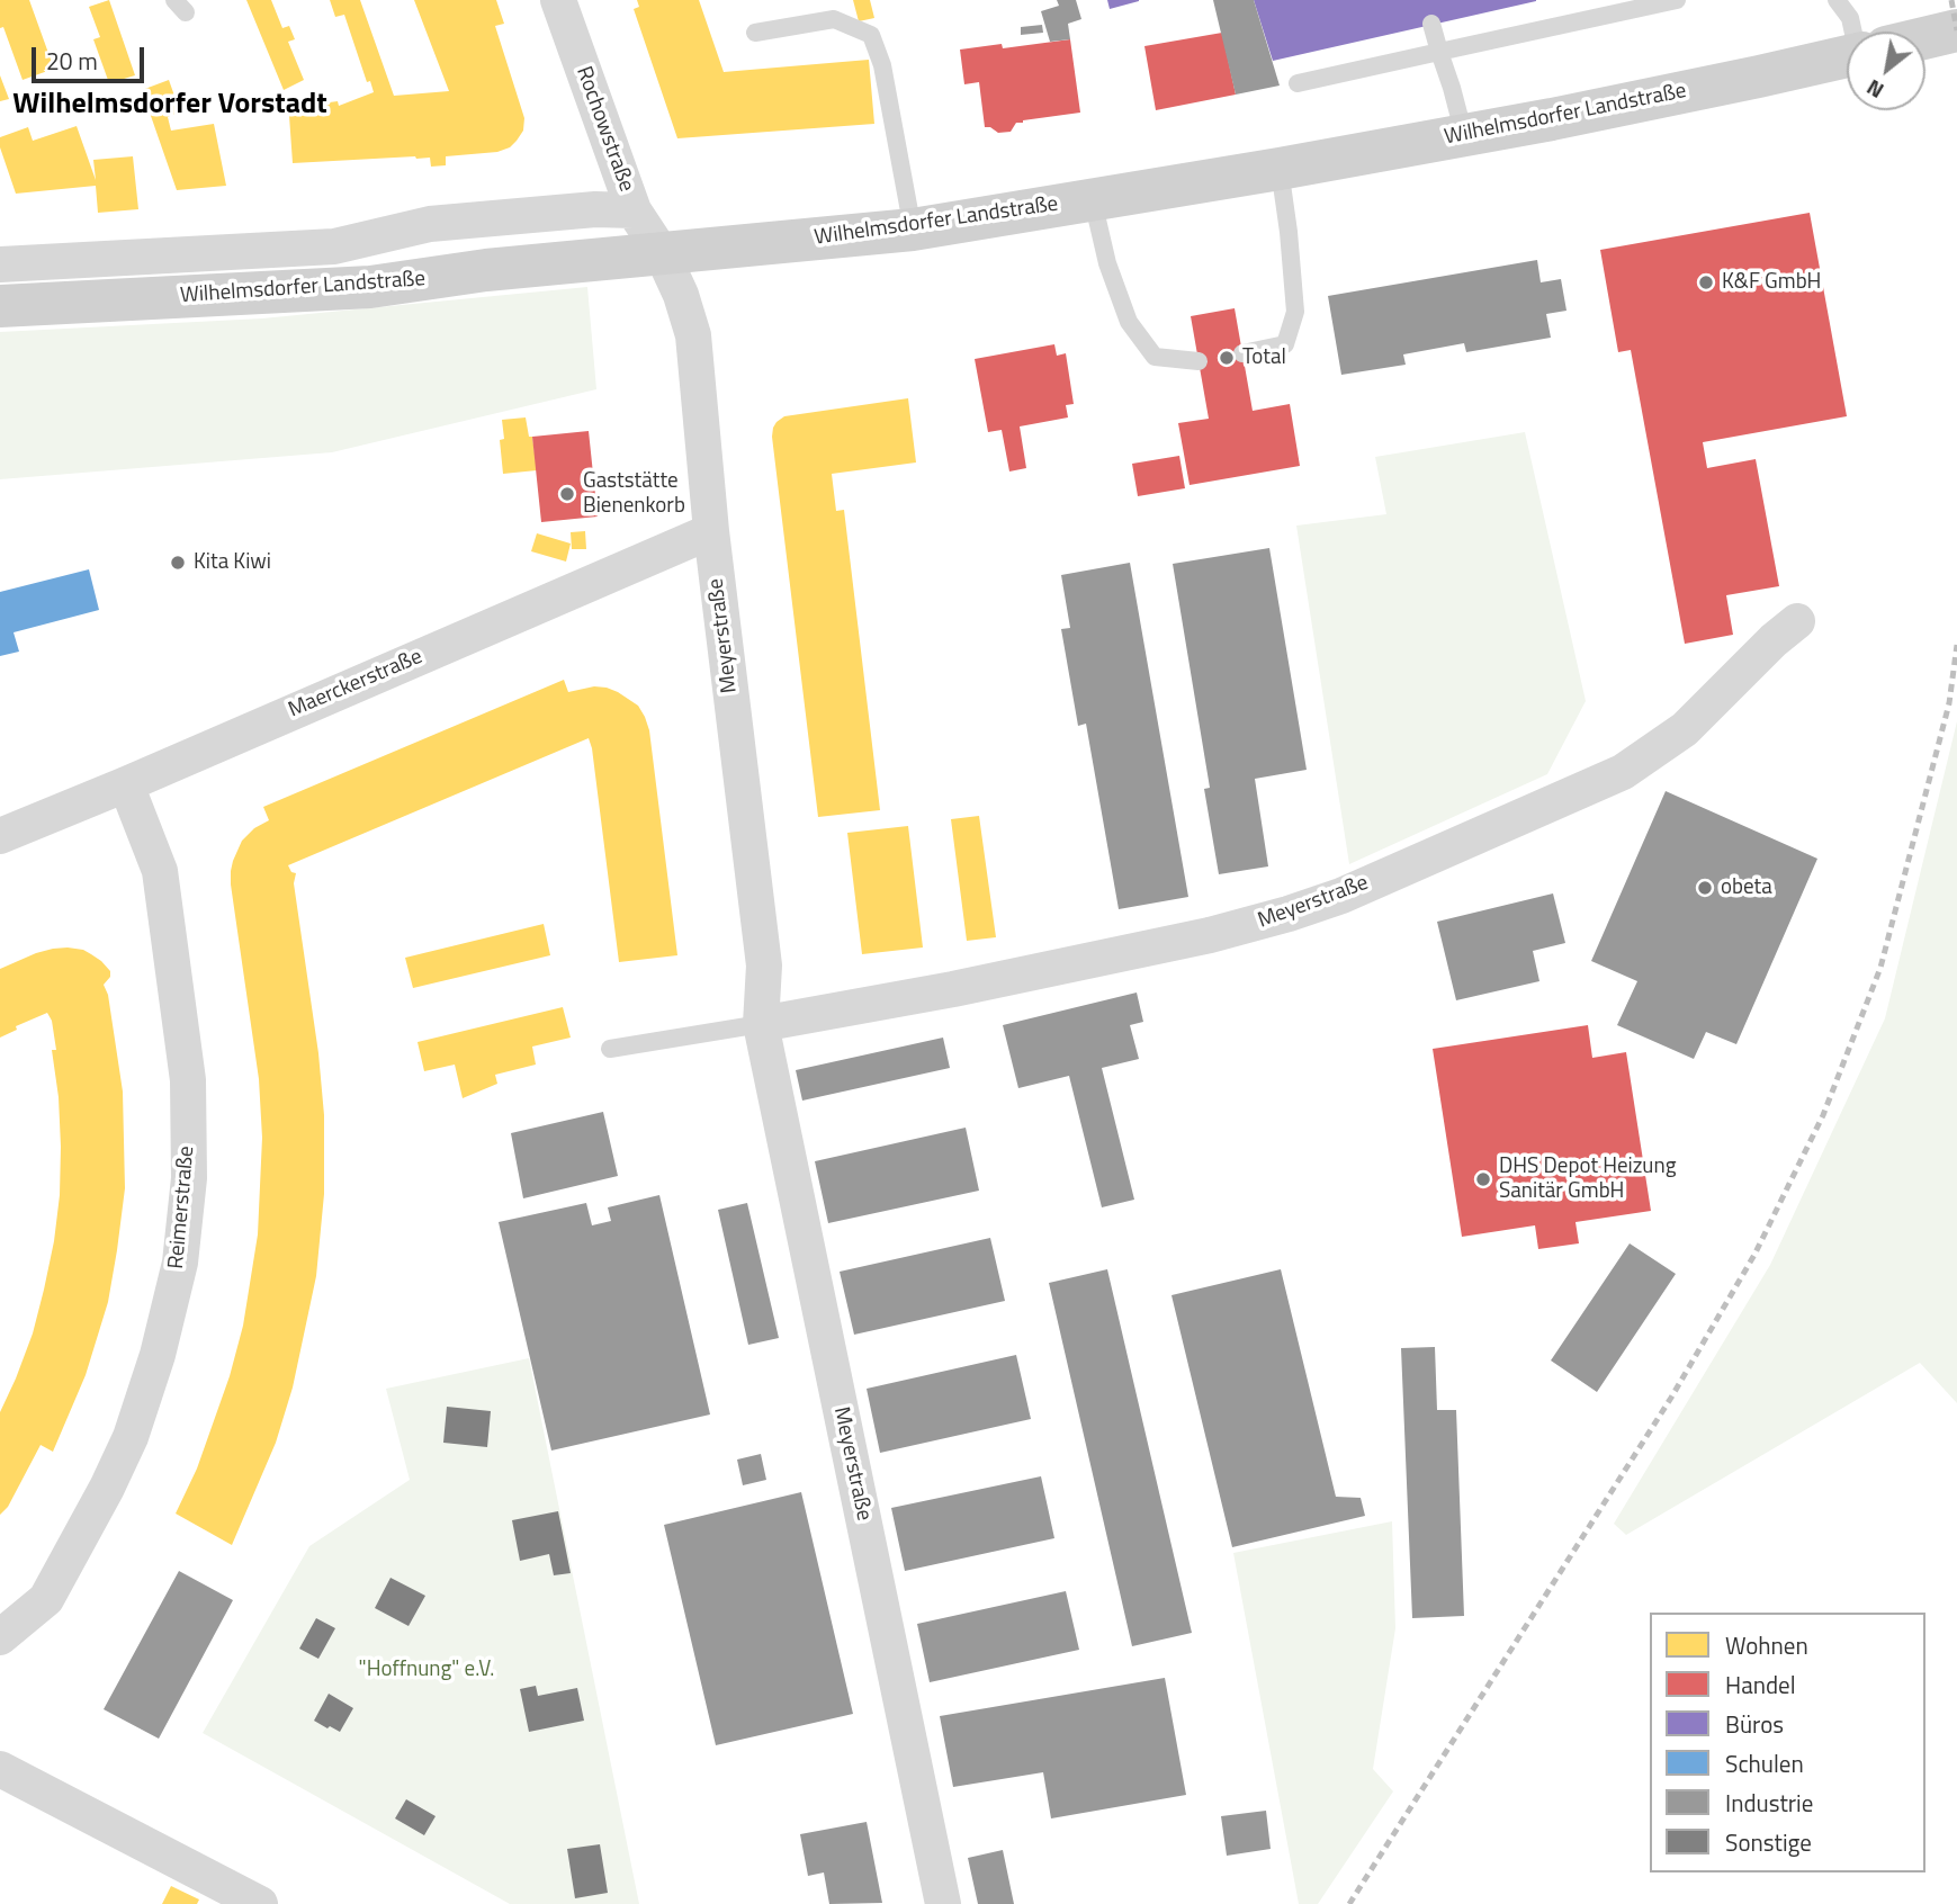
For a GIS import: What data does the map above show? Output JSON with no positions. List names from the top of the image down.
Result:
{
  "streets": {
    "main road": ["Wilhelmsdorfer Landstraße"],
    "street": [
      "Rochowstraße",
      "Meyerstraße",
      "Maerckerstraße",
      "Reimerstraße"
    ]
  },
  "crossings": [
    ["Wilhelmsdorfer Landstraße", "Rochowstraße"],
    ["Wilhelmsdorfer Landstraße", "Meyerstraße"],
    ["Rochowstraße", "Meyerstraße"],
    ["Meyerstraße", "Maerckerstraße"],
    ["Maerckerstraße", "Reimerstraße"]
  ],
  "districts": ["Wilhelmsdorfer Vorstadt"],
  "parks": ["\"Hoffnung\" e.V."],
  "places": [
    "K&F GmbH",
    "Total",
    "Gaststätte Bienenkorb",
    "Kita Kiwi",
    "obeta",
    "DHS Depot Heizung Sanitär GmbH"
  ],
  "legend": [
    "Wohnen",
    "Handel",
    "Büros",
    "Schulen",
    "Industrie",
    "Sonstige"
  ],
  "scale_bar": "20 m",
  "north": "bottom left"
}
